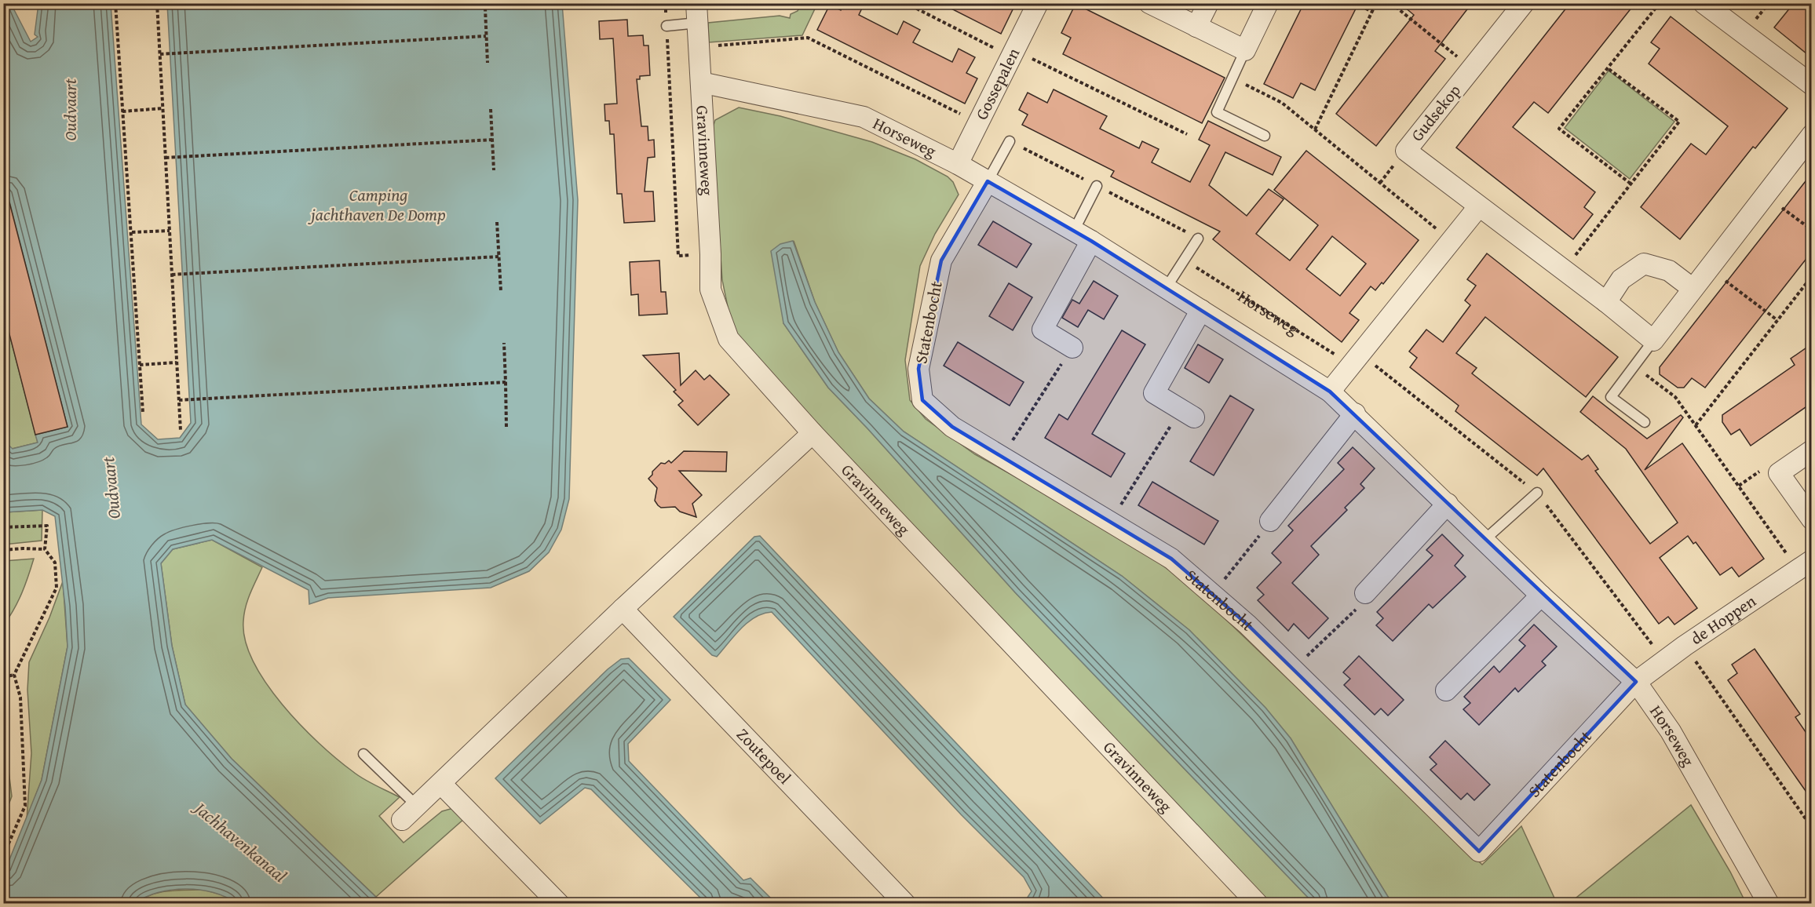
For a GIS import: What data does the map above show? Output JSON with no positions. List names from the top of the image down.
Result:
{
  "streets": {
    "street": [
      "Gossepalen",
      "Gudsekop",
      "Horseweg",
      "Gravinneweg",
      "Statenbocht",
      "de Hoppen",
      "Zoutepoel"
    ]
  },
  "crossings": [
    ["Gossepalen", "Horseweg"],
    ["Horseweg", "Gravinneweg"],
    ["Horseweg", "Statenbocht"],
    ["Horseweg", "de Hoppen"],
    ["Statenbocht", "de Hoppen"]
  ],
  "water": ["Oudvaart", "Camping jachthaven De Domp", "Jachhavenkanaal"]
}
